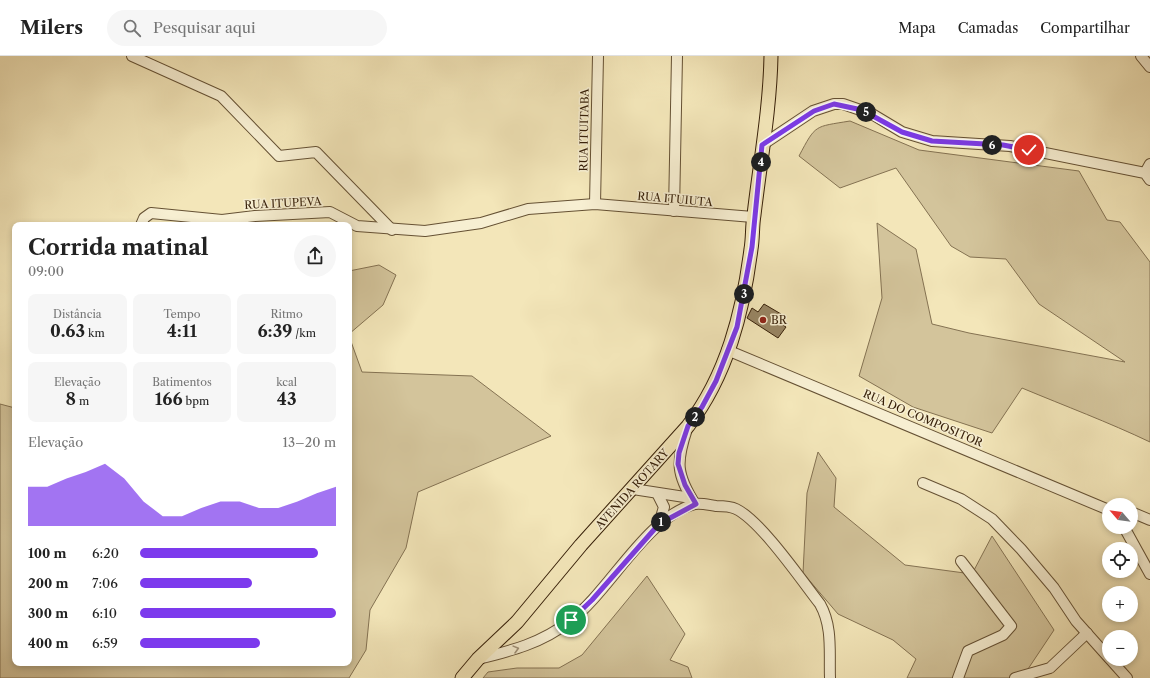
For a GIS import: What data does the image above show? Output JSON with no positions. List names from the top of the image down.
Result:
{
  "streets": {
    "main road": ["AVENIDA ROTARY"],
    "street": [
      "RUA ITUITABA",
      "RUA ITUIUTA",
      "RUA ITUPEVA",
      "RUA DO COMPOSITOR"
    ]
  },
  "crossings": [
    ["RUA ITUITABA", "RUA ITUIUTA"],
    ["RUA ITUITABA", "RUA ITUPEVA"],
    ["RUA ITUIUTA", "RUA ITUPEVA"],
    ["RUA ITUIUTA", "AVENIDA ROTARY"],
    ["RUA DO COMPOSITOR", "AVENIDA ROTARY"]
  ],
  "places": ["BR"],
  "north": "top left",
  "page": {
    "header": "Milers",
    "search": "Pesquisar aqui",
    "nav": ["Mapa", "Camadas", "Compartilhar"],
    "pins": [
      "5",
      "6",
      "4",
      "3",
      "2",
      "1"
    ],
    "heading": ["Corrida matinal", "09:00"],
    "stats": [
      ["Distância", "0.63 km"],
      ["Tempo", "4:11"],
      ["Ritmo", "6:39 /km"],
      ["Elevação", "8 m"],
      ["Batimentos", "166 bpm"],
      ["kcal", "43"]
    ],
    "chart": ["Elevação", "13–20 m"],
    "map_buttons": ["+", "−"],
    "list": [
      {
        "name": "100 m",
        "note": "6:20"
      },
      {
        "name": "200 m",
        "note": "7:06"
      },
      {
        "name": "300 m",
        "note": "6:10"
      },
      {
        "name": "400 m",
        "note": "6:59"
      }
    ]
  }
}
